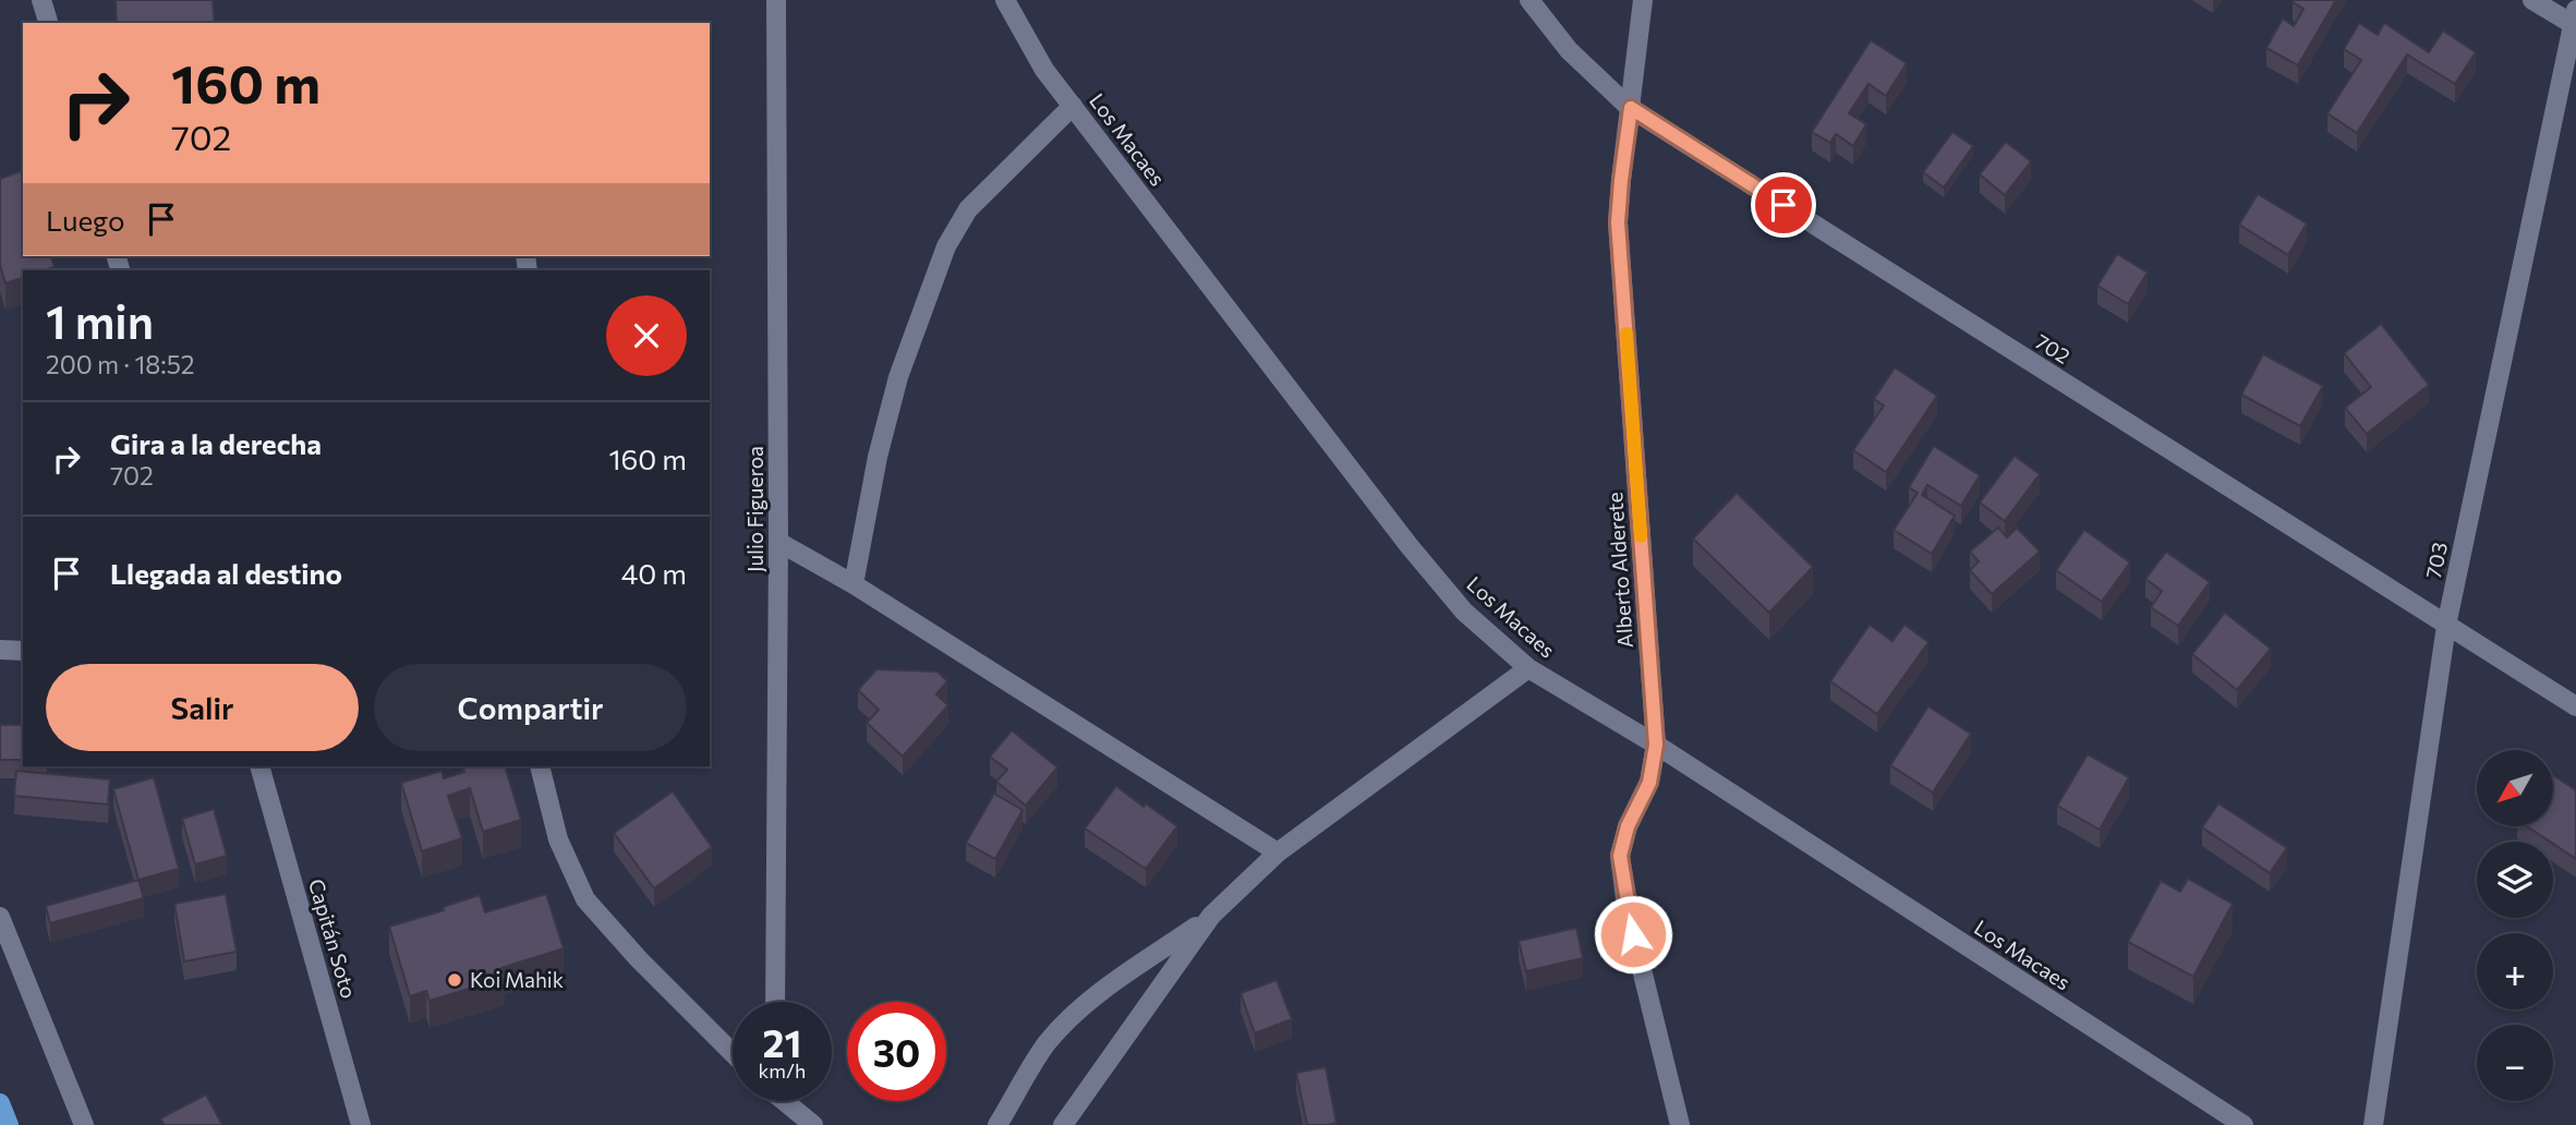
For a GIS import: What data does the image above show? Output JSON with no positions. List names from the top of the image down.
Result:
{
  "streets": {
    "street": [
      "Los Macaes",
      "702",
      "Julio Figueroa",
      "703",
      "Alberto Alderete",
      "Capitán Soto"
    ]
  },
  "crossings": [
    ["Los Macaes", "Alberto Alderete"],
    ["702", "703"],
    ["702", "Alberto Alderete"]
  ],
  "places": ["Koi Mahik"],
  "north": "bottom left",
  "page": {
    "turn": ["160 m", "702"],
    "then": "Luego",
    "heading": ["1 min", "200 m · 18:52"],
    "list": [
      {
        "name": "Gira a la derecha",
        "note": "702",
        "value": "160 m"
      },
      {
        "name": "Llegada al destino",
        "value": "40 m"
      }
    ],
    "buttons": ["Salir", "Compartir"],
    "map_buttons": ["+", "−"],
    "speed": "21 km/h",
    "limit": "30"
  }
}
